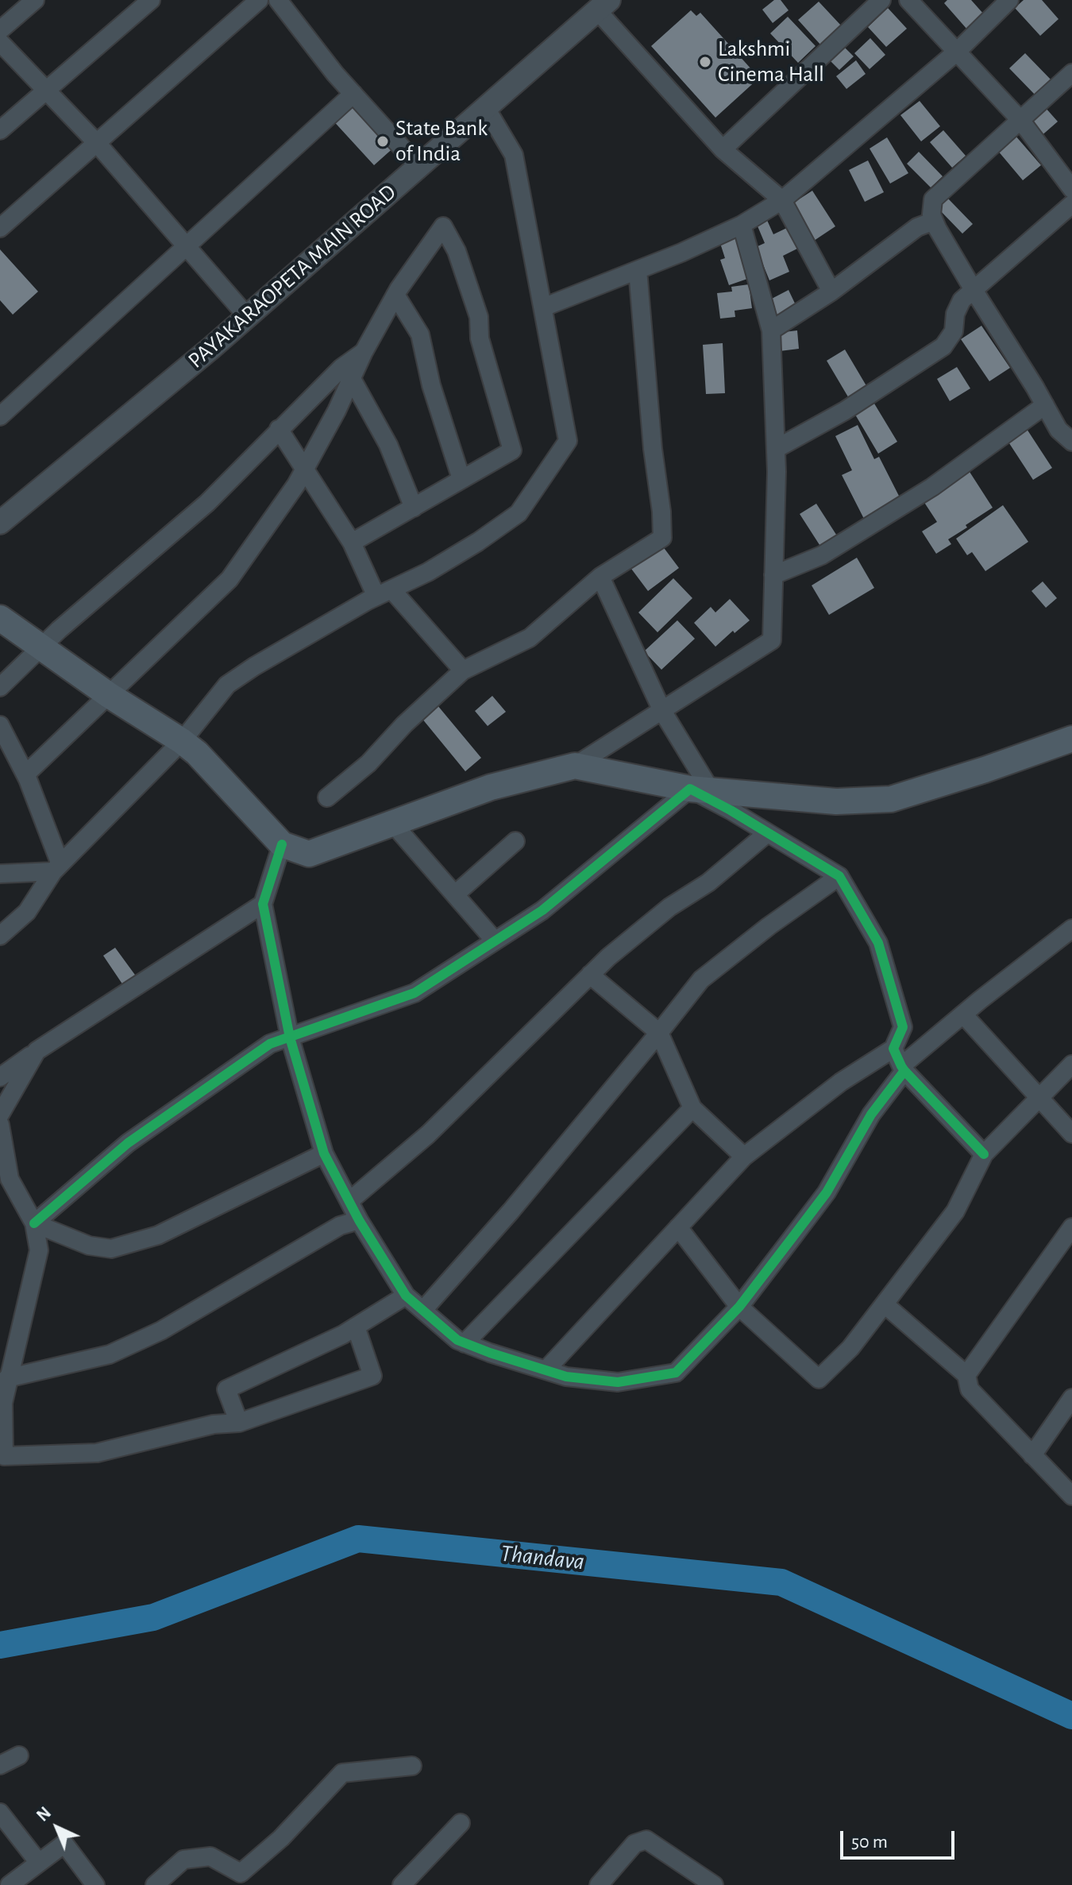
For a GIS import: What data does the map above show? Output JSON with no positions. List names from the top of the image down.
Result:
{
  "streets": {
    "street": ["PAYAKARAOPETA MAIN ROAD"]
  },
  "water": ["Thandava"],
  "places": ["Lakshmi Cinema Hall", "State Bank of India"],
  "scale_bar": "50 m",
  "north": "top left"
}
